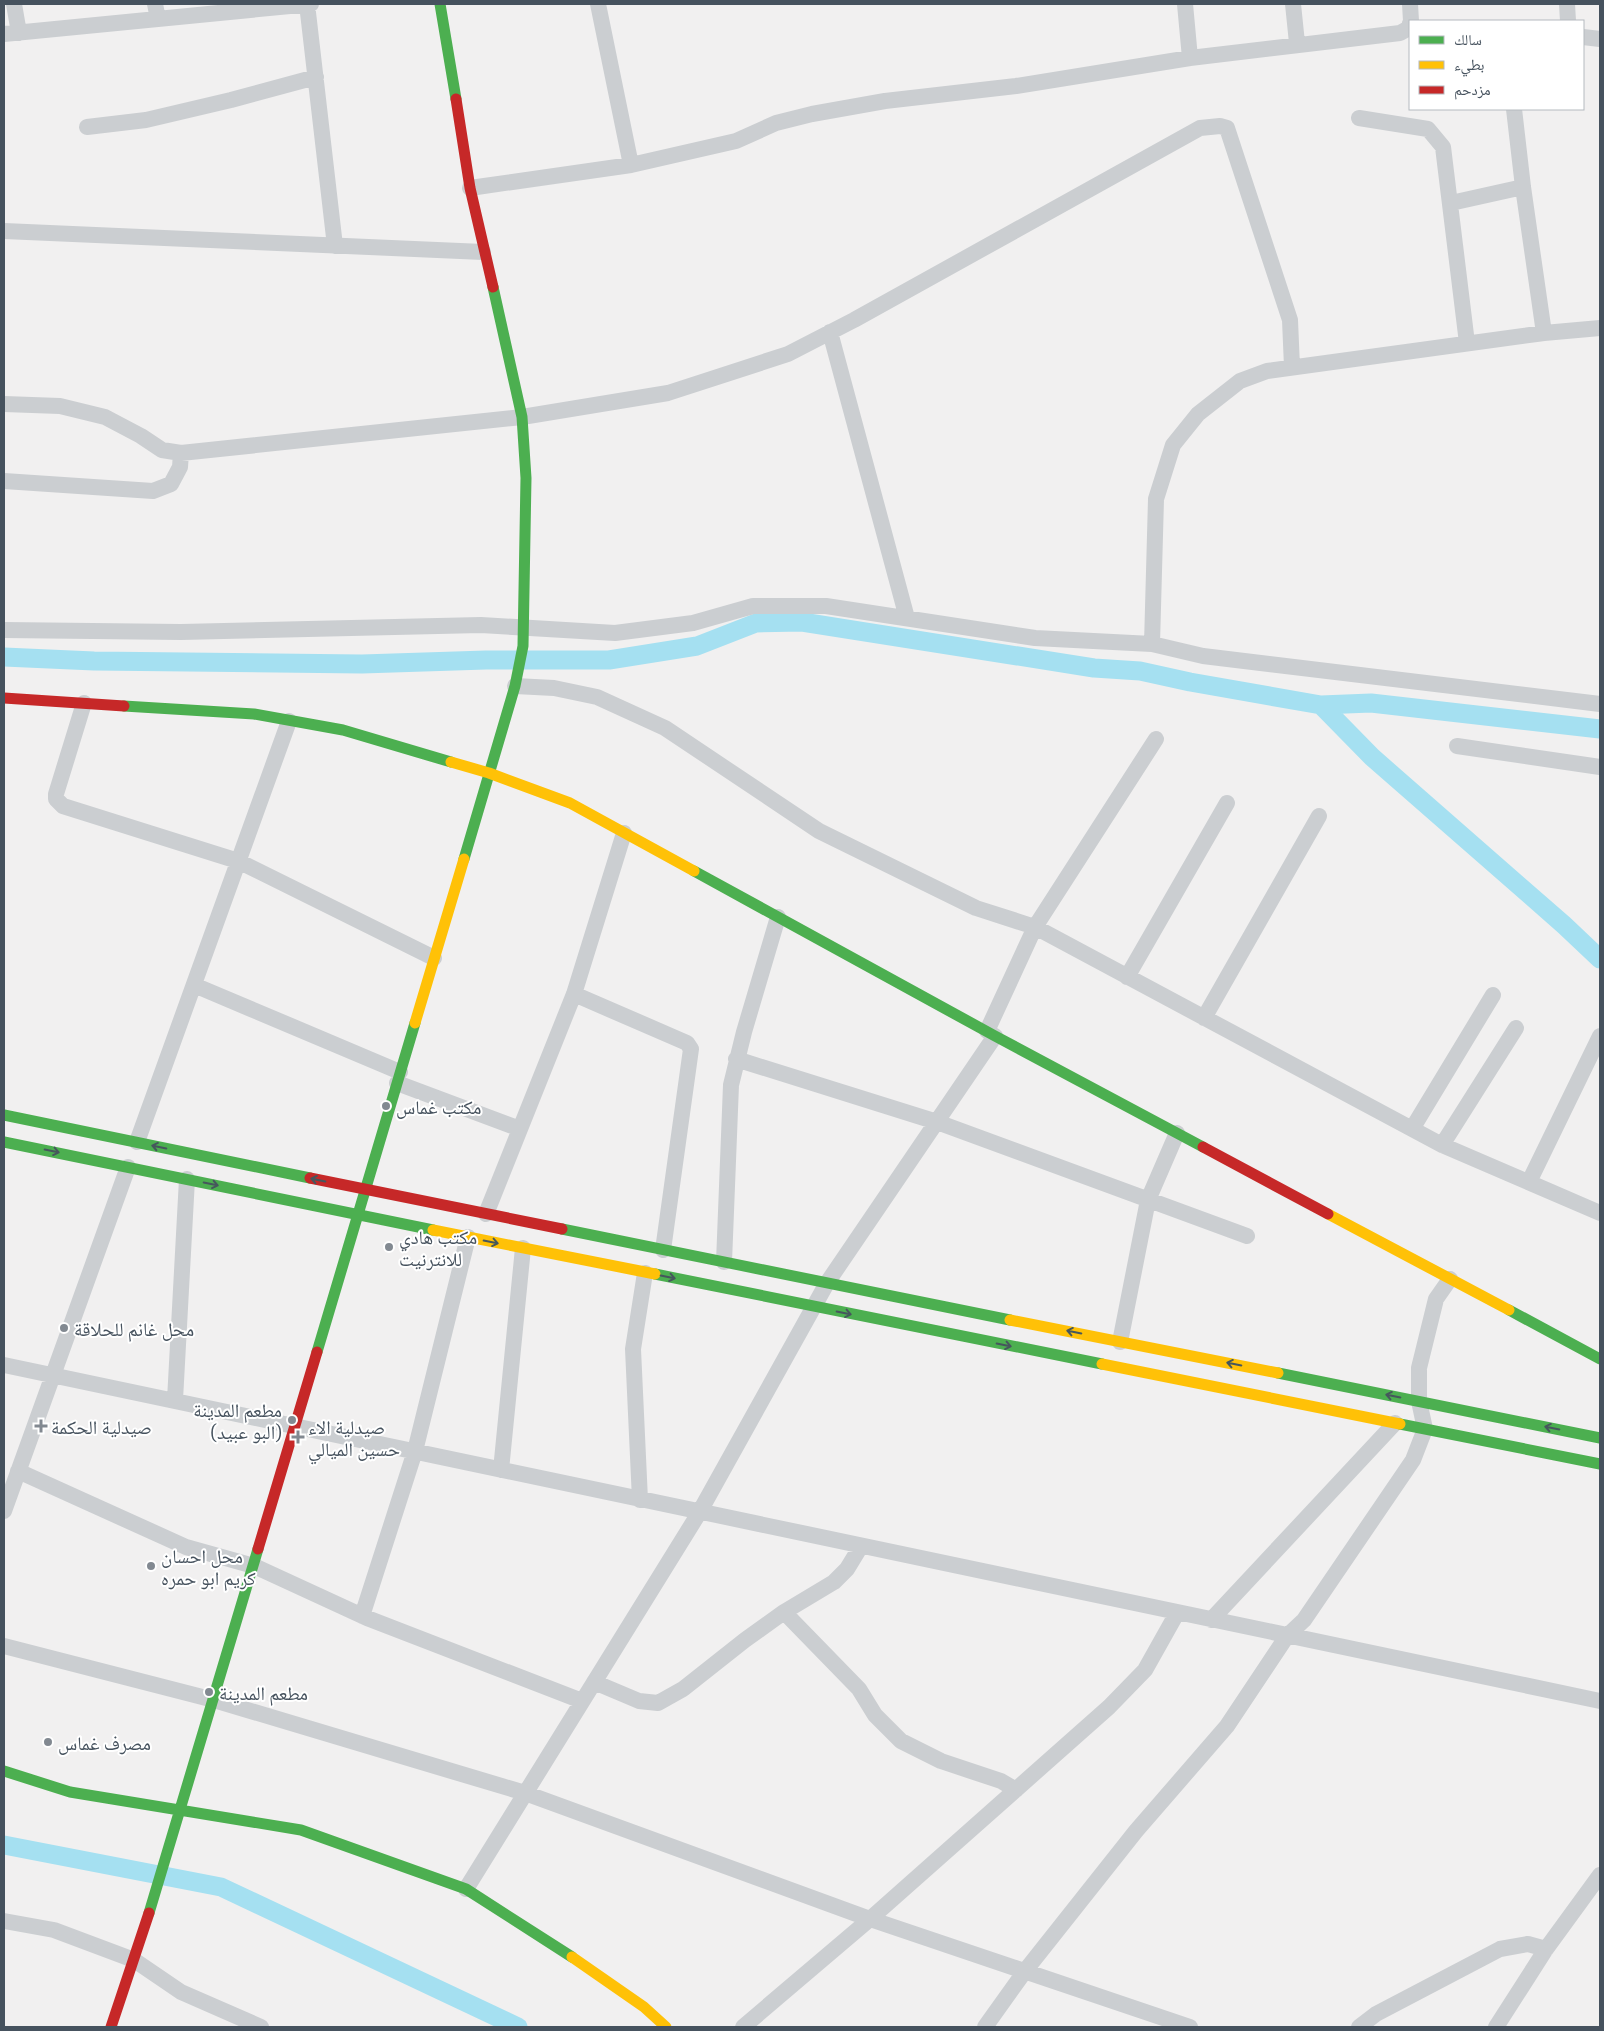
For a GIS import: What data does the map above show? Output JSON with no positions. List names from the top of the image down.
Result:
{
  "places": {
    "other": [
      "مكتب غماس",
      "مكتب هادي للانترنيت",
      "محل غانم للحلاقة",
      "مطعم المدينة (البو عبيد)",
      "محل احسان كريم ابو حمره",
      "مطعم المدينة",
      "مصرف غماس"
    ],
    "health": ["صيدلية الحكمة", "صيدلية الاء حسين الميالي"]
  },
  "legend": ["سالك", "بطيء", "مزدحم"]
}
